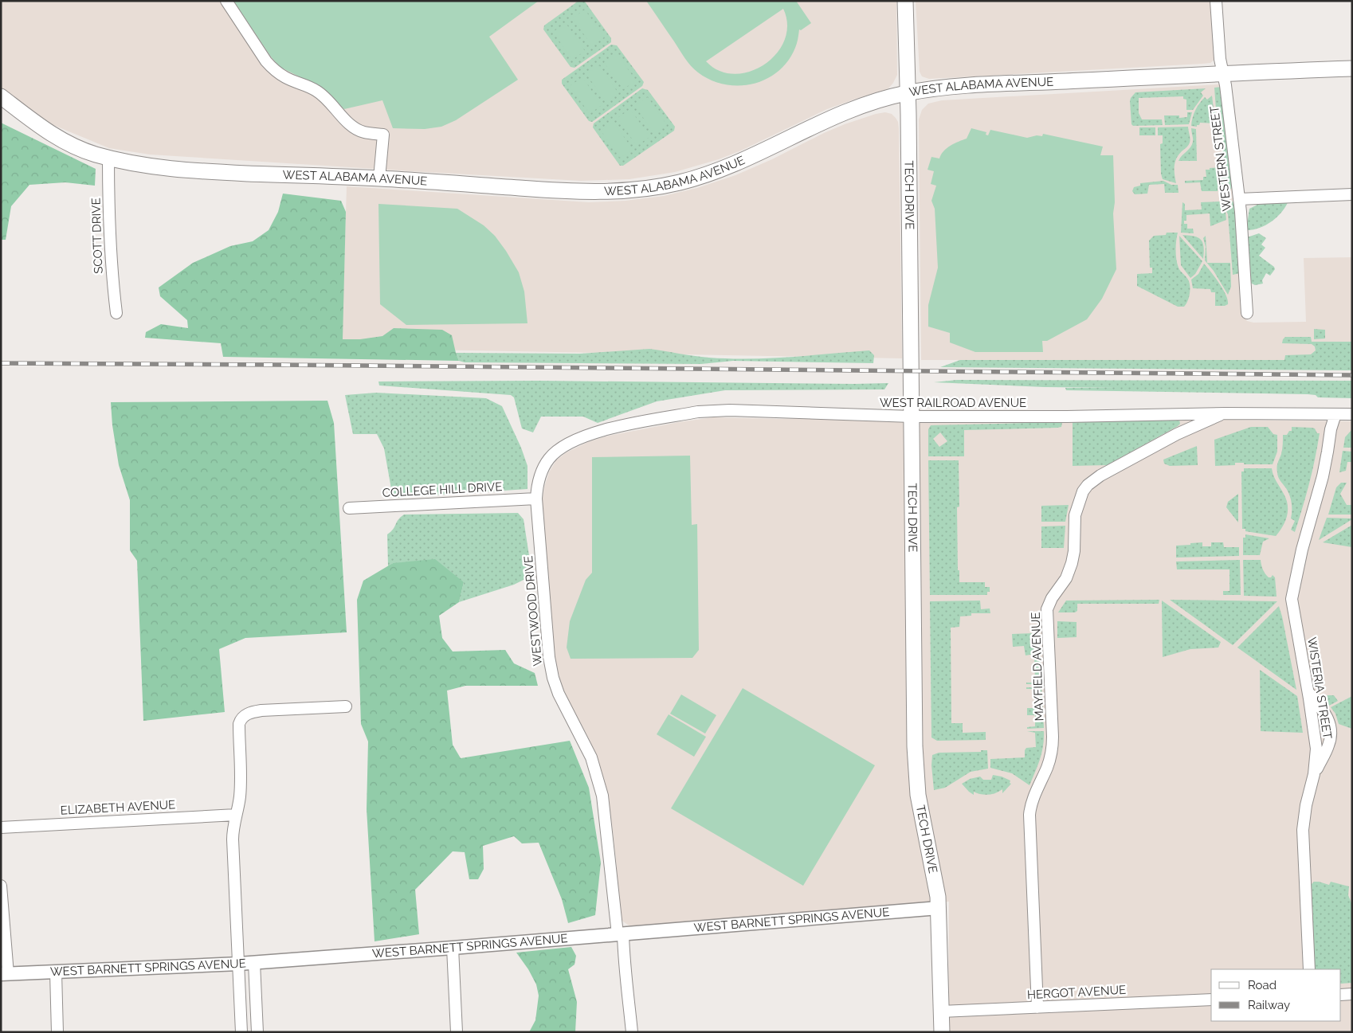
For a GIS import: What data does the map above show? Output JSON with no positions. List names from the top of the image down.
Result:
{
  "streets": {
    "main road": ["WEST ALABAMA AVENUE", "TECH DRIVE"],
    "street": [
      "WESTERN STREET",
      "SCOTT DRIVE",
      "WEST RAILROAD AVENUE",
      "COLLEGE HILL DRIVE",
      "WESTWOOD DRIVE",
      "MAYFIELD AVENUE",
      "WISTERIA STREET",
      "ELIZABETH AVENUE",
      "WEST BARNETT SPRINGS AVENUE",
      "HERGOT AVENUE"
    ]
  },
  "crossings": [
    ["WEST ALABAMA AVENUE", "WESTERN STREET"],
    ["WEST ALABAMA AVENUE", "TECH DRIVE"],
    ["WEST ALABAMA AVENUE", "SCOTT DRIVE"],
    ["TECH DRIVE", "WEST RAILROAD AVENUE"],
    ["TECH DRIVE", "WEST BARNETT SPRINGS AVENUE"],
    ["TECH DRIVE", "HERGOT AVENUE"],
    ["WEST RAILROAD AVENUE", "WESTWOOD DRIVE"],
    ["WEST RAILROAD AVENUE", "MAYFIELD AVENUE"],
    ["WEST RAILROAD AVENUE", "WISTERIA STREET"],
    ["COLLEGE HILL DRIVE", "WESTWOOD DRIVE"],
    ["WESTWOOD DRIVE", "WEST BARNETT SPRINGS AVENUE"],
    ["MAYFIELD AVENUE", "HERGOT AVENUE"]
  ],
  "legend": ["Road", "Railway"]
}
